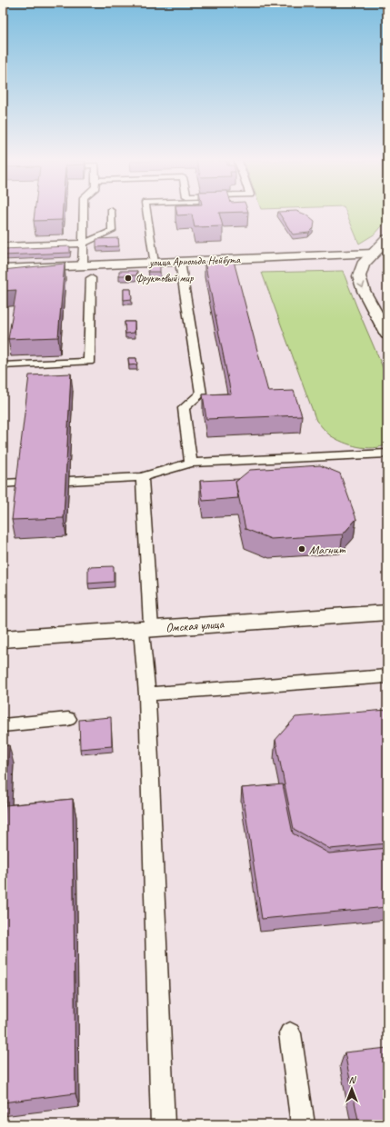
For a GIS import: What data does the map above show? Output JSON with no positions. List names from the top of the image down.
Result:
{
  "streets": {
    "main road": ["улица Арнольда Нейбута", "Омская улица"]
  },
  "places": ["Фруктовый мир", "Магнит"],
  "north": "top"
}
